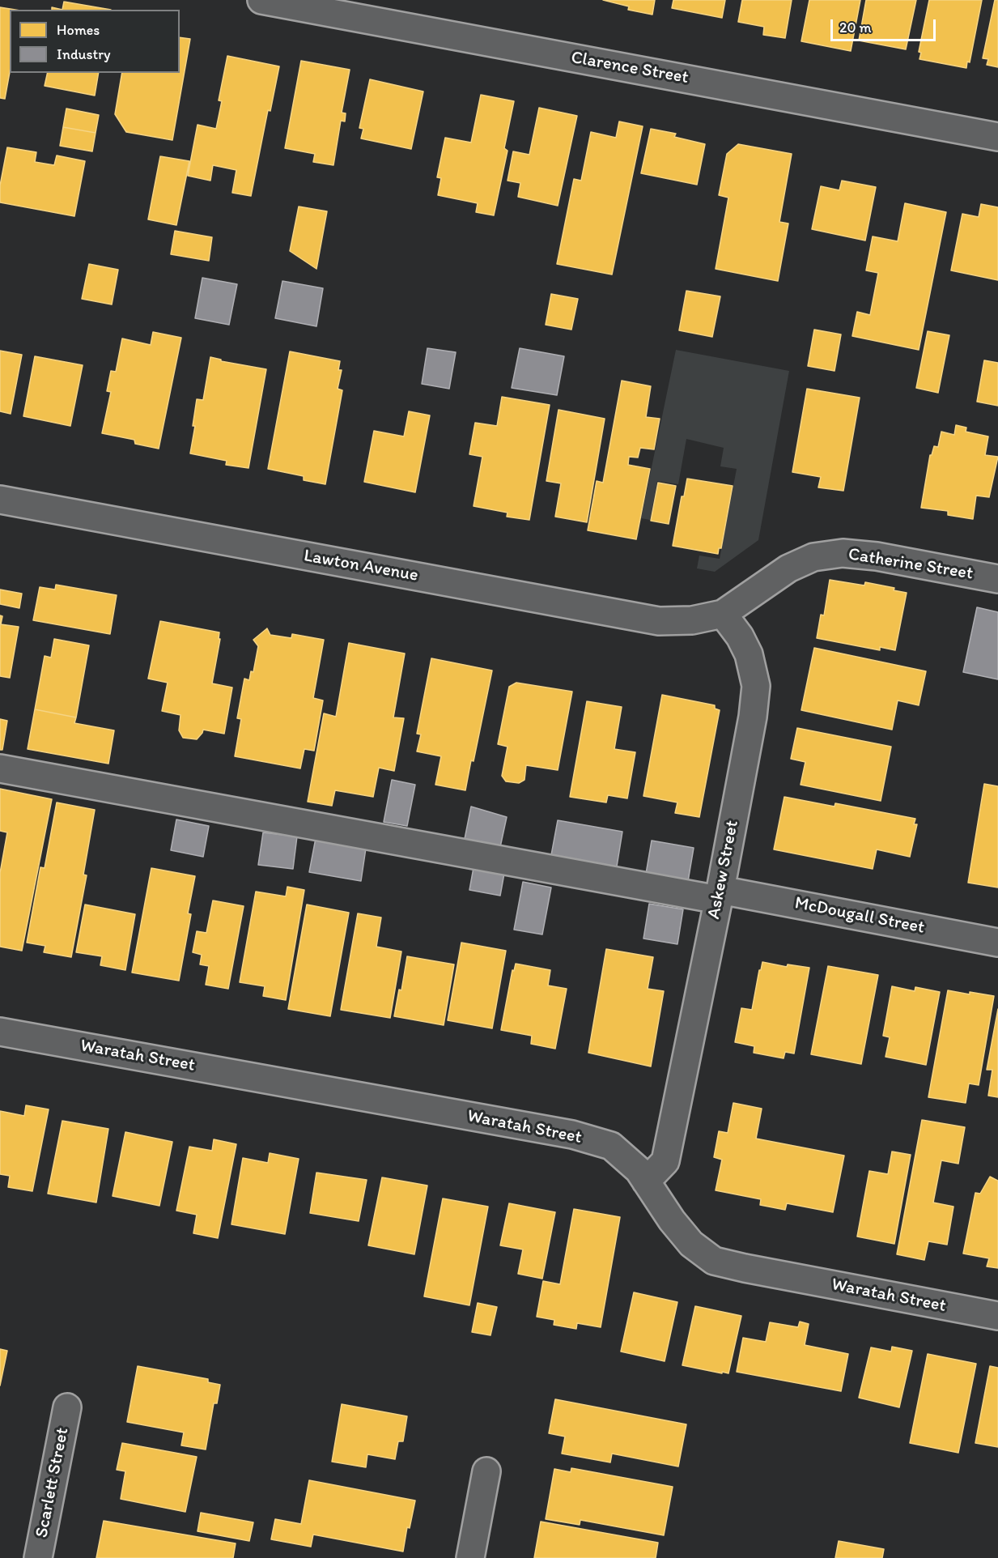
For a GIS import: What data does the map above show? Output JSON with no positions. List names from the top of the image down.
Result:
{
  "streets": {
    "street": [
      "Clarence Street",
      "Catherine Street",
      "Lawton Avenue",
      "Askew Street",
      "McDougall Street",
      "Waratah Street",
      "Scarlett Street"
    ]
  },
  "crossings": [
    ["Catherine Street", "Lawton Avenue"],
    ["Catherine Street", "Askew Street"],
    ["Lawton Avenue", "Askew Street"],
    ["Askew Street", "McDougall Street"],
    ["Askew Street", "Waratah Street"]
  ],
  "legend": ["Homes", "Industry"],
  "scale_bar": "20 m"
}
